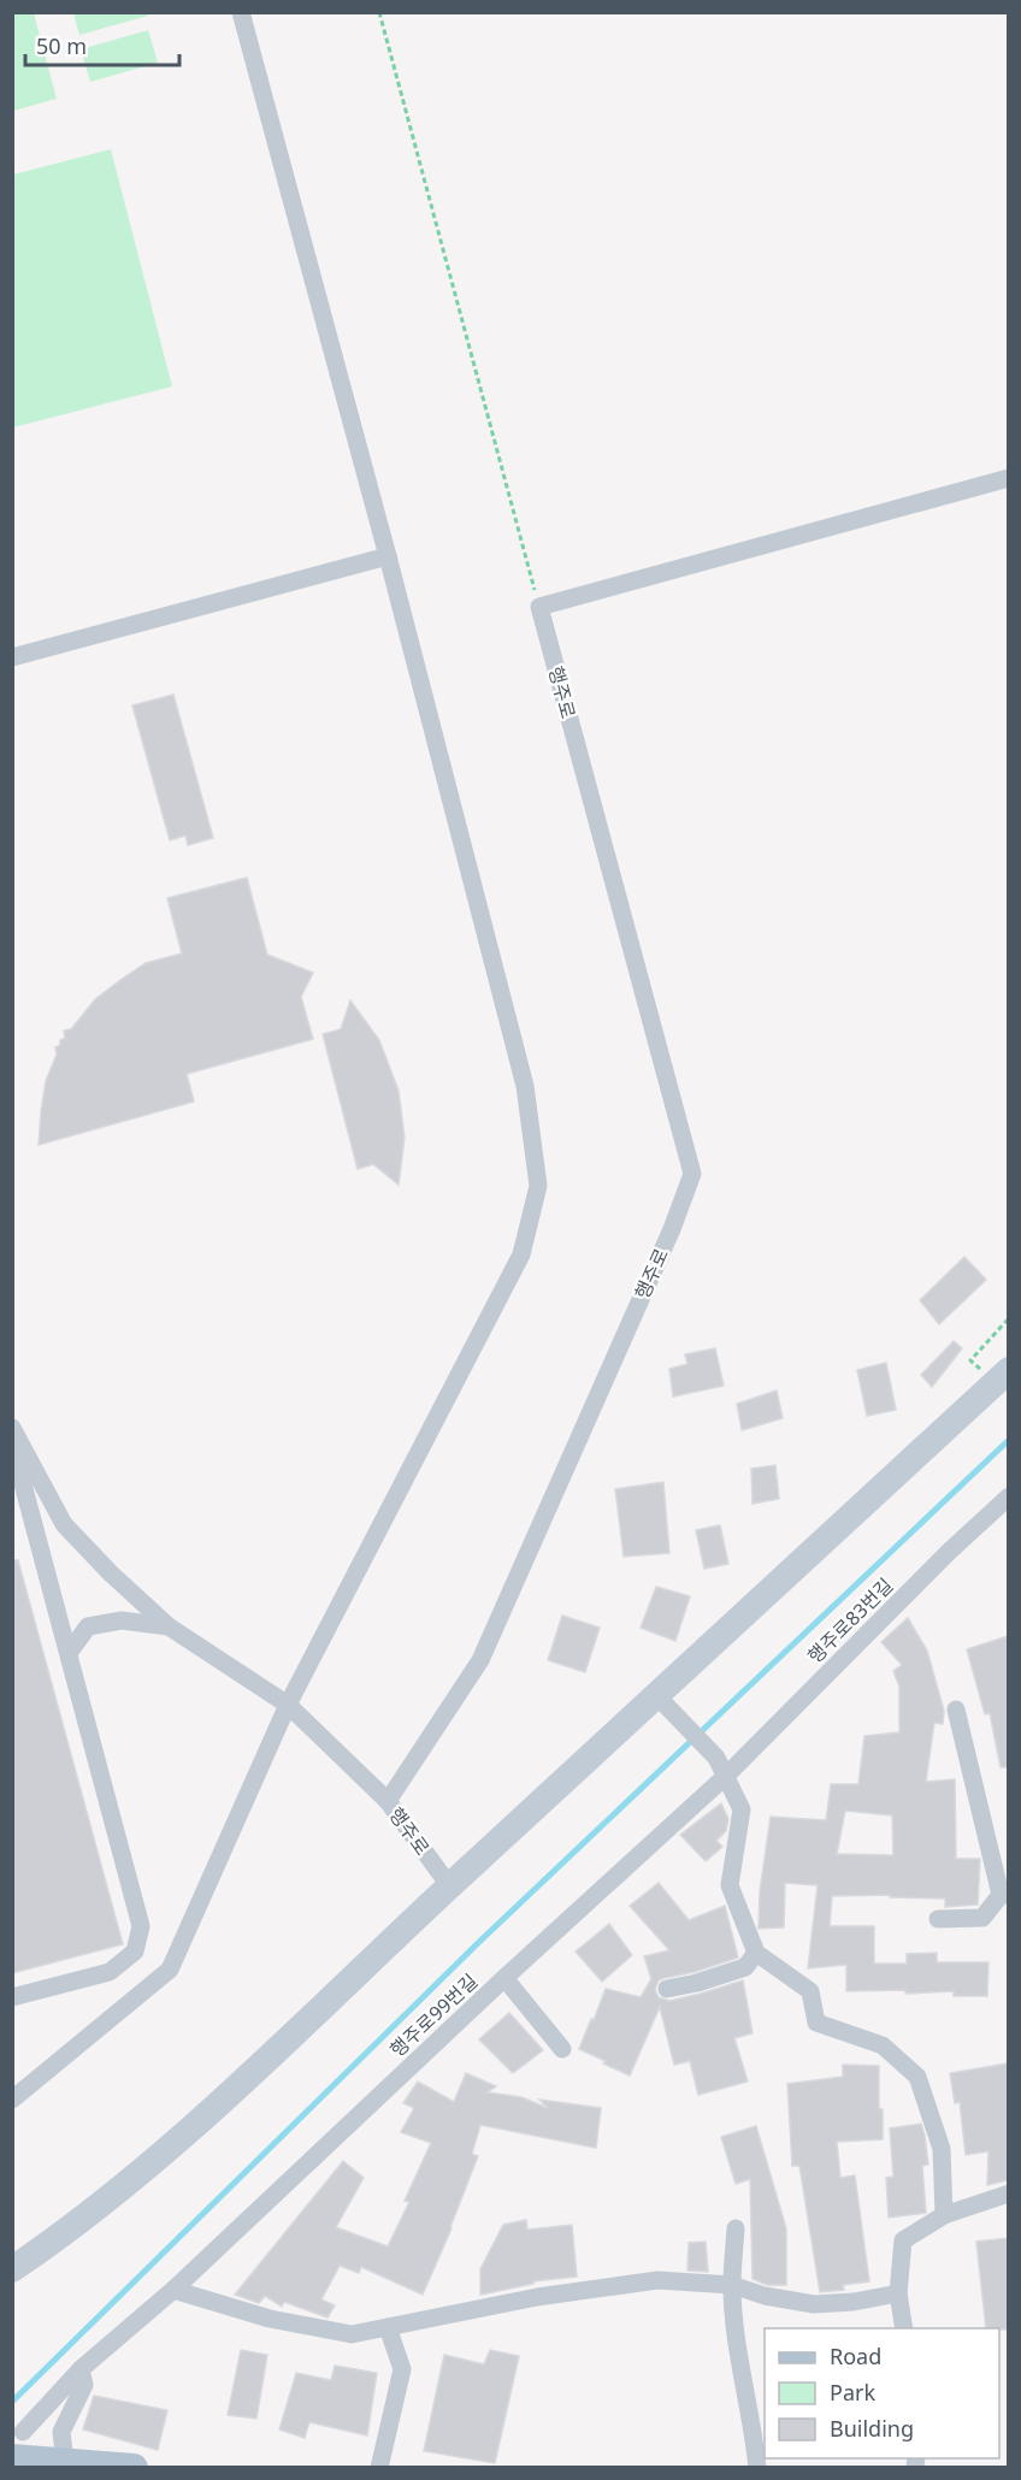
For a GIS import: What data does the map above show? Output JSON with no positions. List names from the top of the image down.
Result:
{
  "streets": {
    "street": ["행주로", "행주로83번길", "행주로99번길"]
  },
  "crossings": [
    ["행주로83번길", "행주로99번길"]
  ],
  "legend": ["Road", "Park", "Building"],
  "scale_bar": "50 m"
}
